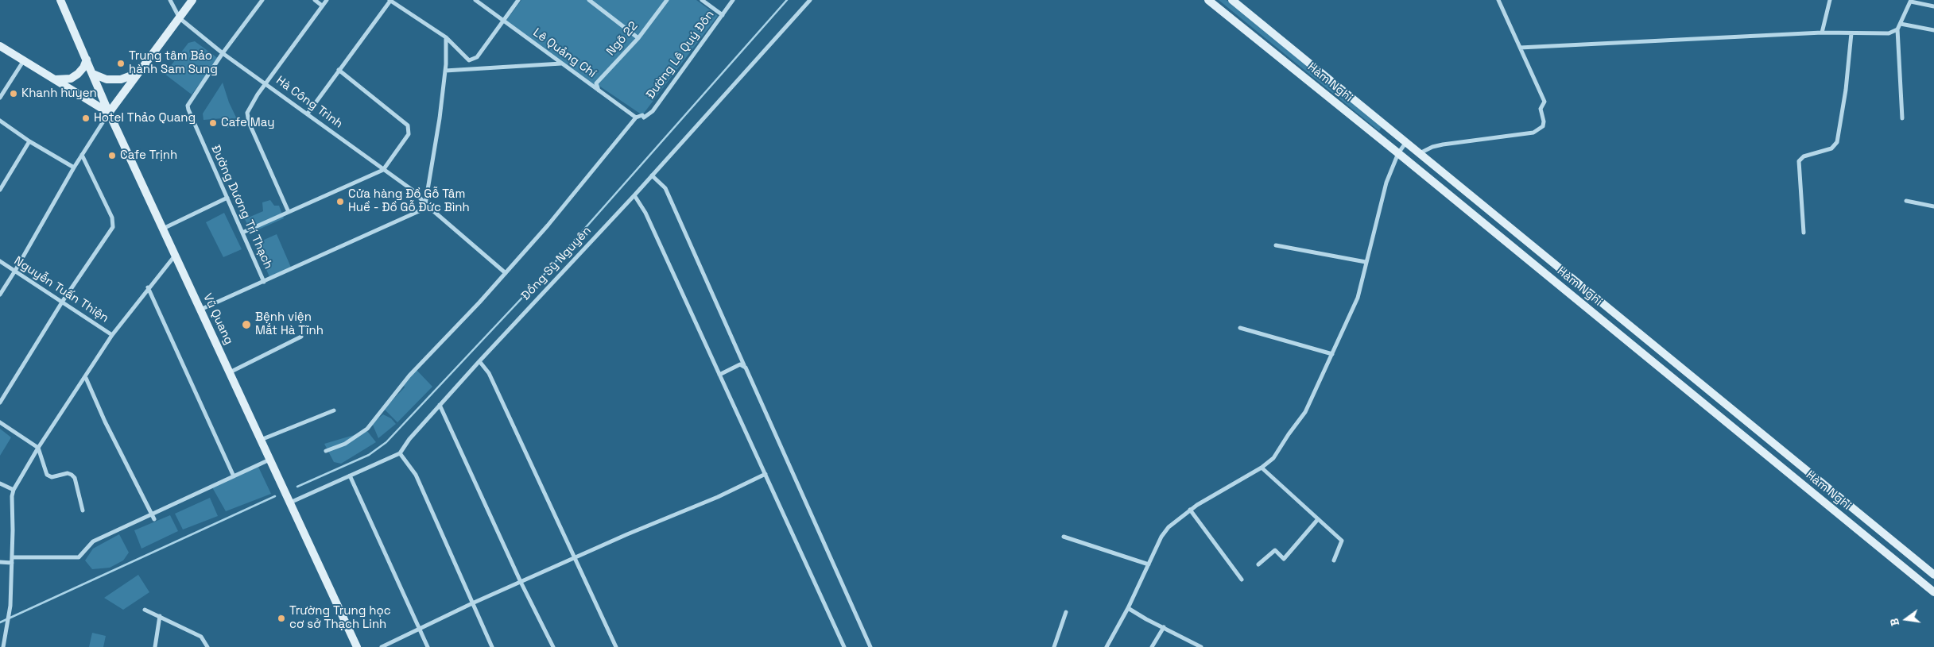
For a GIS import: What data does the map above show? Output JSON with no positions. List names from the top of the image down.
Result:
{
  "streets": {
    "main road": ["Hàm Nghi", "Vũ Quang"],
    "street": [
      "Ngõ 22",
      "Lê Quảng Chí",
      "Đường Lê Quý Đôn",
      "Hà Công Trình",
      "Đường Dương Trí Thạch",
      "Đồng Sỹ Nguyên",
      "Nguyễn Tuấn Thiện"
    ]
  },
  "crossings": [
    ["Ngõ 22", "Lê Quảng Chí"],
    ["Lê Quảng Chí", "Đường Lê Quý Đôn"],
    ["Hà Công Trình", "Đường Dương Trí Thạch"]
  ],
  "places": [
    "Trung tâm Bảo hành Sam Sung",
    "Khanh huyen",
    "Hotel Thảo Quang",
    "Cafe May",
    "Cafe Trịnh",
    "Cửa hàng Đồ Gỗ Tâm Huề - Đồ Gỗ Đức Bình",
    "Bệnh viện Mắt Hà Tĩnh",
    "Trường Trung học cơ sở Thạch Linh"
  ],
  "north": "left"
}
